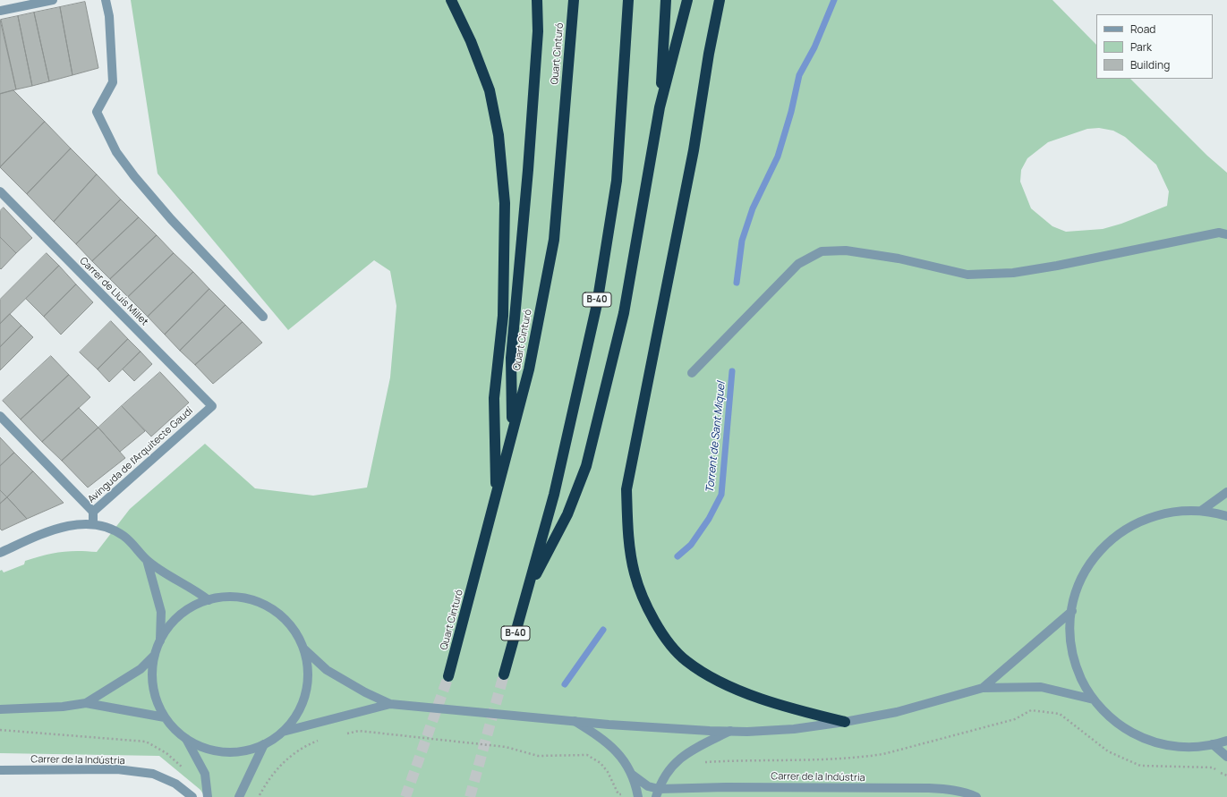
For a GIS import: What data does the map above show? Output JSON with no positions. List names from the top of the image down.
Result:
{
  "streets": {
    "highway": ["Quart Cinturó", "B-40"],
    "street": ["Carrer de Lluís Millet", "Avinguda de l'Arquitecte Gaudí", "Carrer de la Indústria"]
  },
  "crossings": [
    ["Carrer de Lluís Millet", "Avinguda de l'Arquitecte Gaudí"]
  ],
  "water": ["Torrent de Sant Miquel"],
  "legend": ["Road", "Park", "Building"]
}
